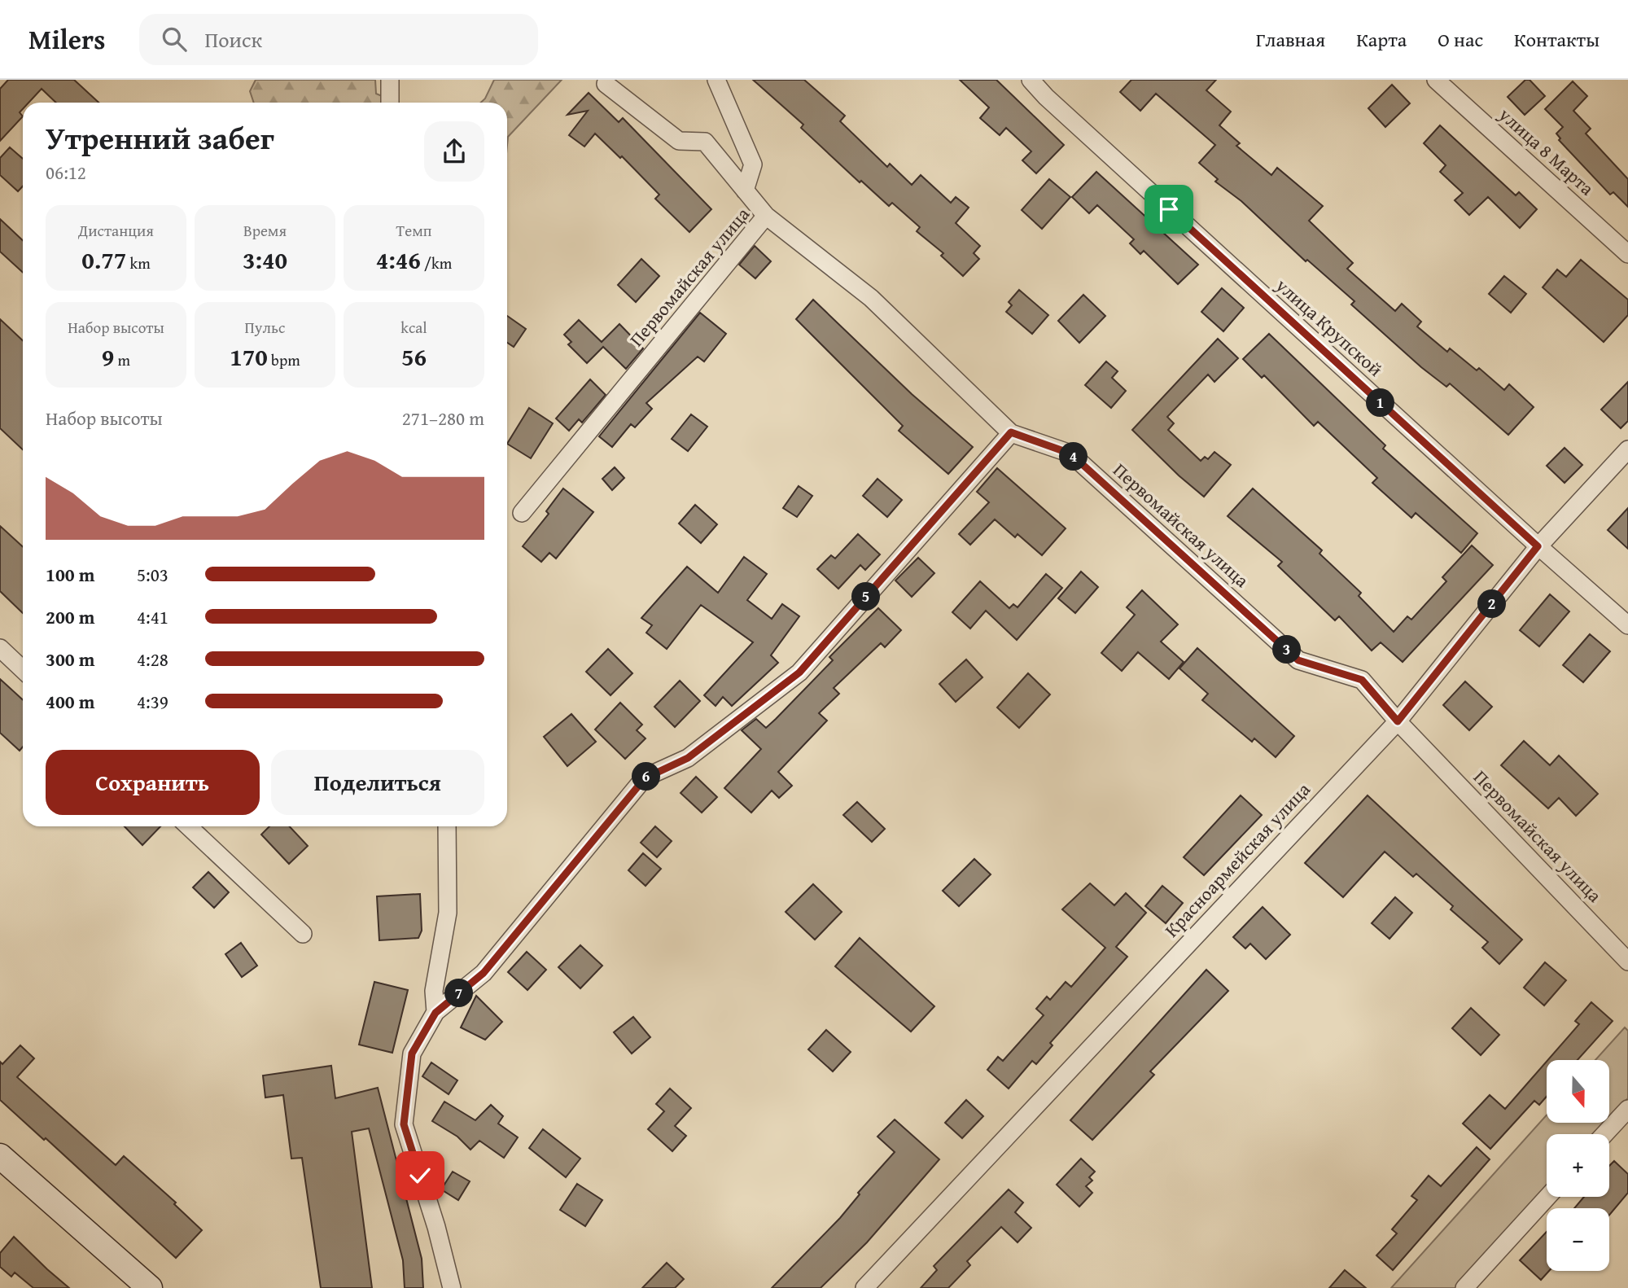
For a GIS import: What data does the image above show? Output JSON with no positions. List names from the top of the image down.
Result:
{
  "streets": {
    "street": [
      "улица 8 Марта",
      "Первомайская улица",
      "улица Крупской",
      "Красноармейская улица"
    ]
  },
  "crossings": [
    ["Первомайская улица", "Красноармейская улица"],
    ["улица Крупской", "Красноармейская улица"]
  ],
  "north": "bottom",
  "page": {
    "header": "Milers",
    "search": "Поиск",
    "nav": [
      "Главная",
      "Карта",
      "О нас",
      "Контакты"
    ],
    "heading": ["Утренний забег", "06:12"],
    "stats": [
      ["Дистанция", "0.77 km"],
      ["Время", "3:40"],
      ["Темп", "4:46 /km"],
      ["Набор высоты", "9 m"],
      ["Пульс", "170 bpm"],
      ["kcal", "56"]
    ],
    "pins": [
      "1",
      "4",
      "5",
      "2",
      "3",
      "6",
      "7"
    ],
    "chart": ["Набор высоты", "271–280 m"],
    "list": [
      {
        "name": "100 m",
        "note": "5:03"
      },
      {
        "name": "200 m",
        "note": "4:41"
      },
      {
        "name": "300 m",
        "note": "4:28"
      },
      {
        "name": "400 m",
        "note": "4:39"
      }
    ],
    "buttons": ["Сохранить", "Поделиться"],
    "map_buttons": ["+", "−"]
  }
}
